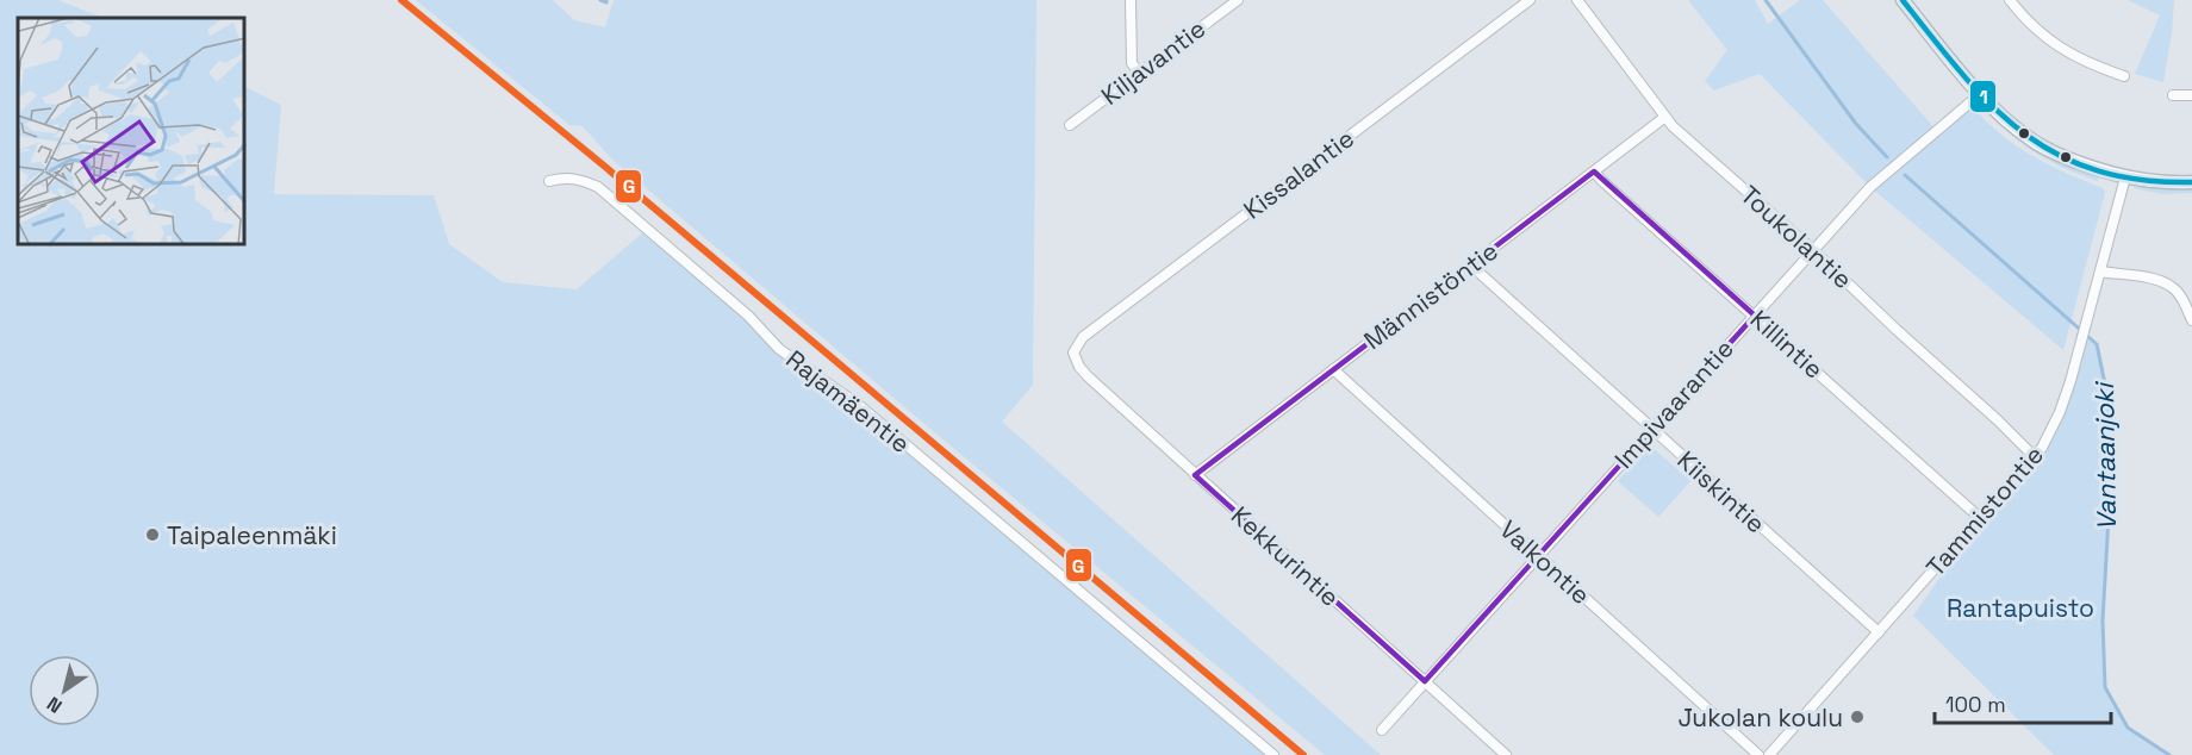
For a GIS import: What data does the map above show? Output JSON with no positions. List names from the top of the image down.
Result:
{
  "streets": {
    "street": [
      "Kiljavantie",
      "Kissalantie",
      "Toukolantie",
      "Männistöntie",
      "Killintie",
      "Rajamäentie",
      "Impivaarantie",
      "Kiiskintie",
      "Tammistontie",
      "Kekkurintie",
      "Valkontie"
    ]
  },
  "crossings": [
    ["Kissalantie", "Kekkurintie"],
    ["Toukolantie", "Männistöntie"],
    ["Toukolantie", "Impivaarantie"],
    ["Toukolantie", "Tammistontie"],
    ["Männistöntie", "Killintie"],
    ["Männistöntie", "Kiiskintie"],
    ["Männistöntie", "Kekkurintie"],
    ["Männistöntie", "Valkontie"],
    ["Killintie", "Impivaarantie"],
    ["Killintie", "Tammistontie"],
    ["Impivaarantie", "Kiiskintie"],
    ["Impivaarantie", "Kekkurintie"],
    ["Impivaarantie", "Valkontie"],
    ["Kiiskintie", "Tammistontie"]
  ],
  "water": ["Vantaanjoki"],
  "parks": ["Rantapuisto"],
  "places": ["Taipaleenmäki", "Jukolan koulu"],
  "lines": ["transit line G", "transit line 1"],
  "scale_bar": "100 m",
  "north": "bottom left"
}
